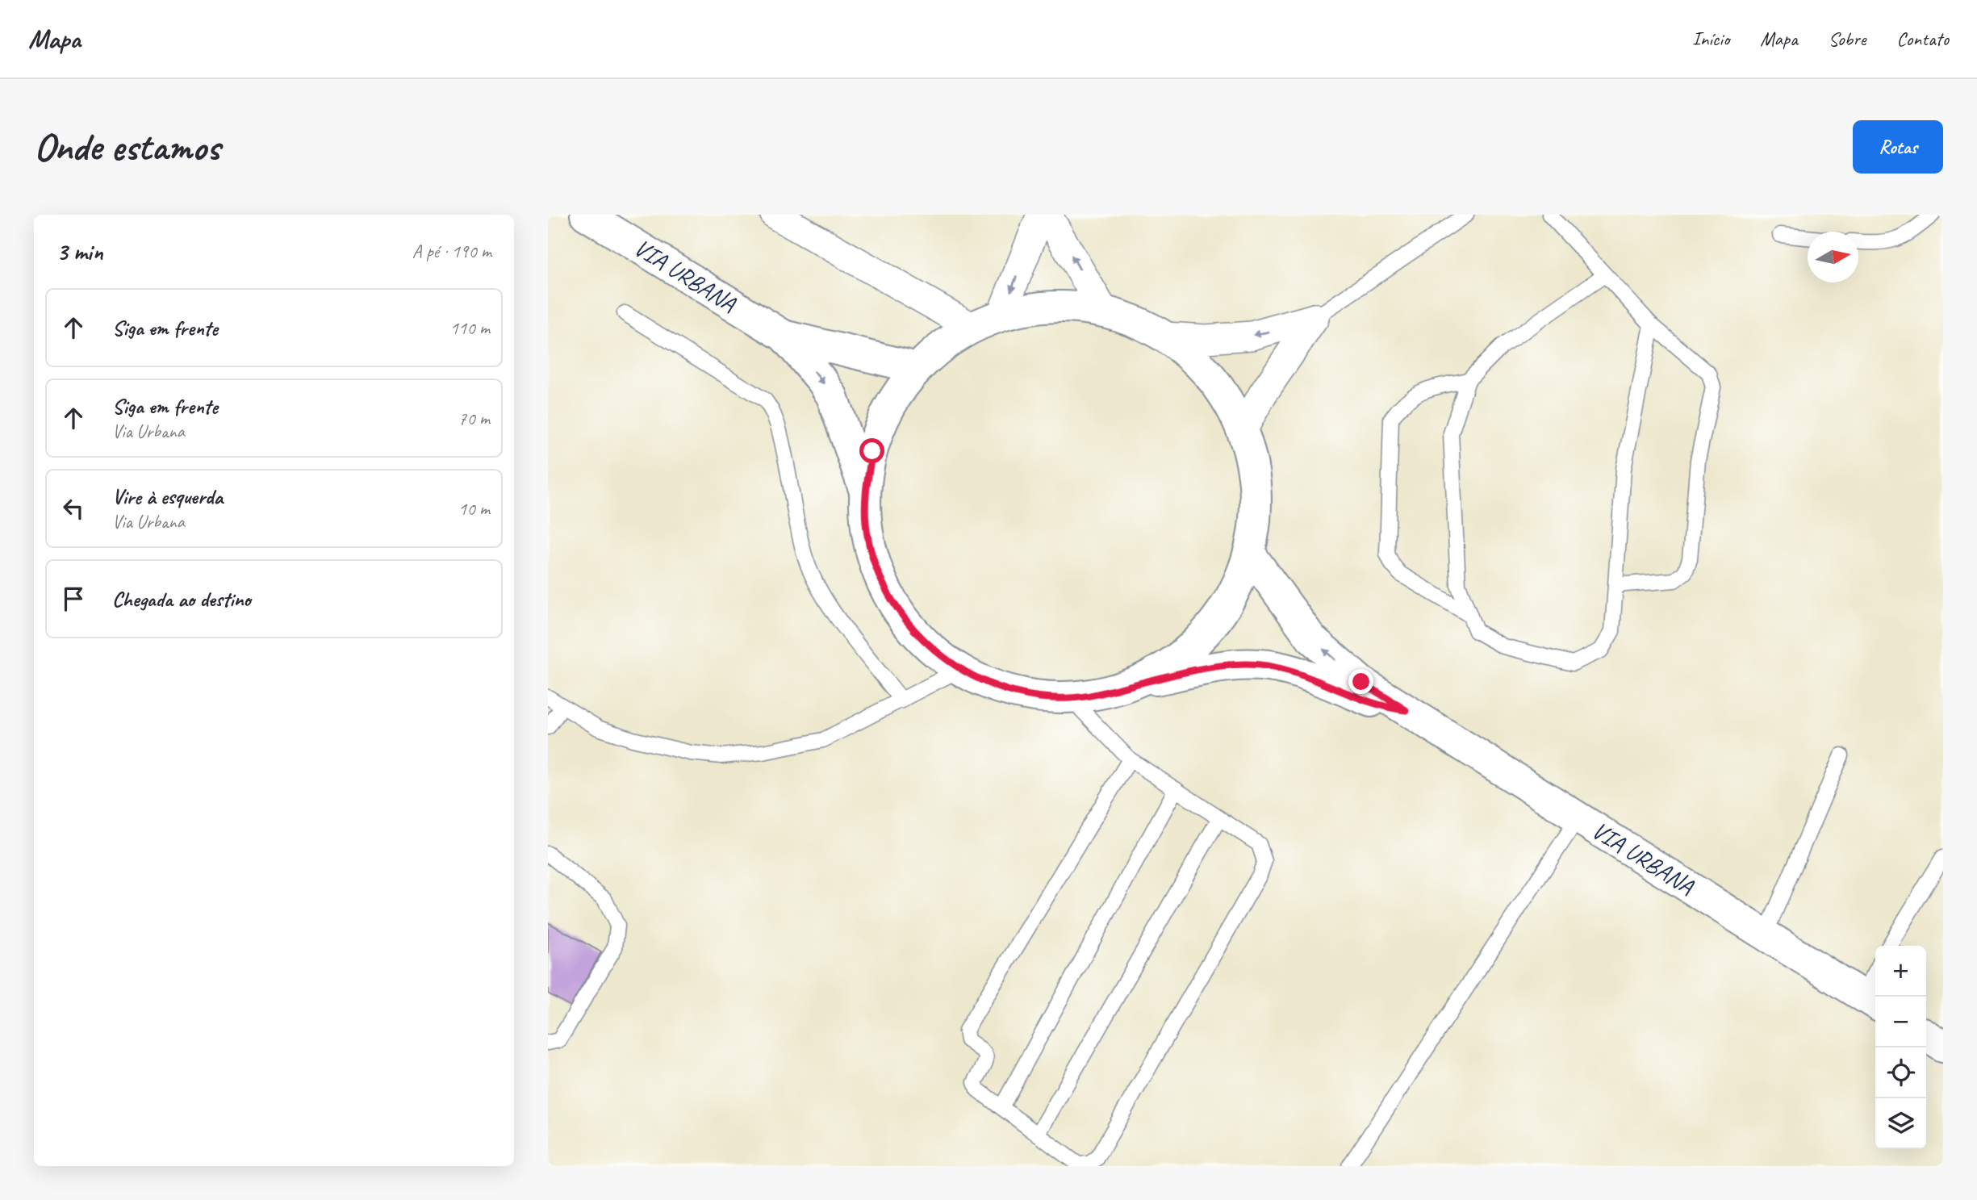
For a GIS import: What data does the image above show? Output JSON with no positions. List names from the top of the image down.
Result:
{
  "streets": {
    "main road": ["VIA URBANA"]
  },
  "north": "right",
  "page": {
    "header": "Mapa",
    "nav": [
      "Início",
      "Mapa",
      "Sobre",
      "Contato"
    ],
    "buttons": "Rotas",
    "title": "Onde estamos",
    "heading": ["3 min", "A pé · 190 m"],
    "list": [
      ["Siga em frente", "110 m"],
      ["Siga em frente", "Via Urbana", "70 m"],
      ["Vire à esquerda", "Via Urbana", "10 m"],
      "Chegada ao destino"
    ],
    "map_buttons": ["+", "−"]
  }
}
